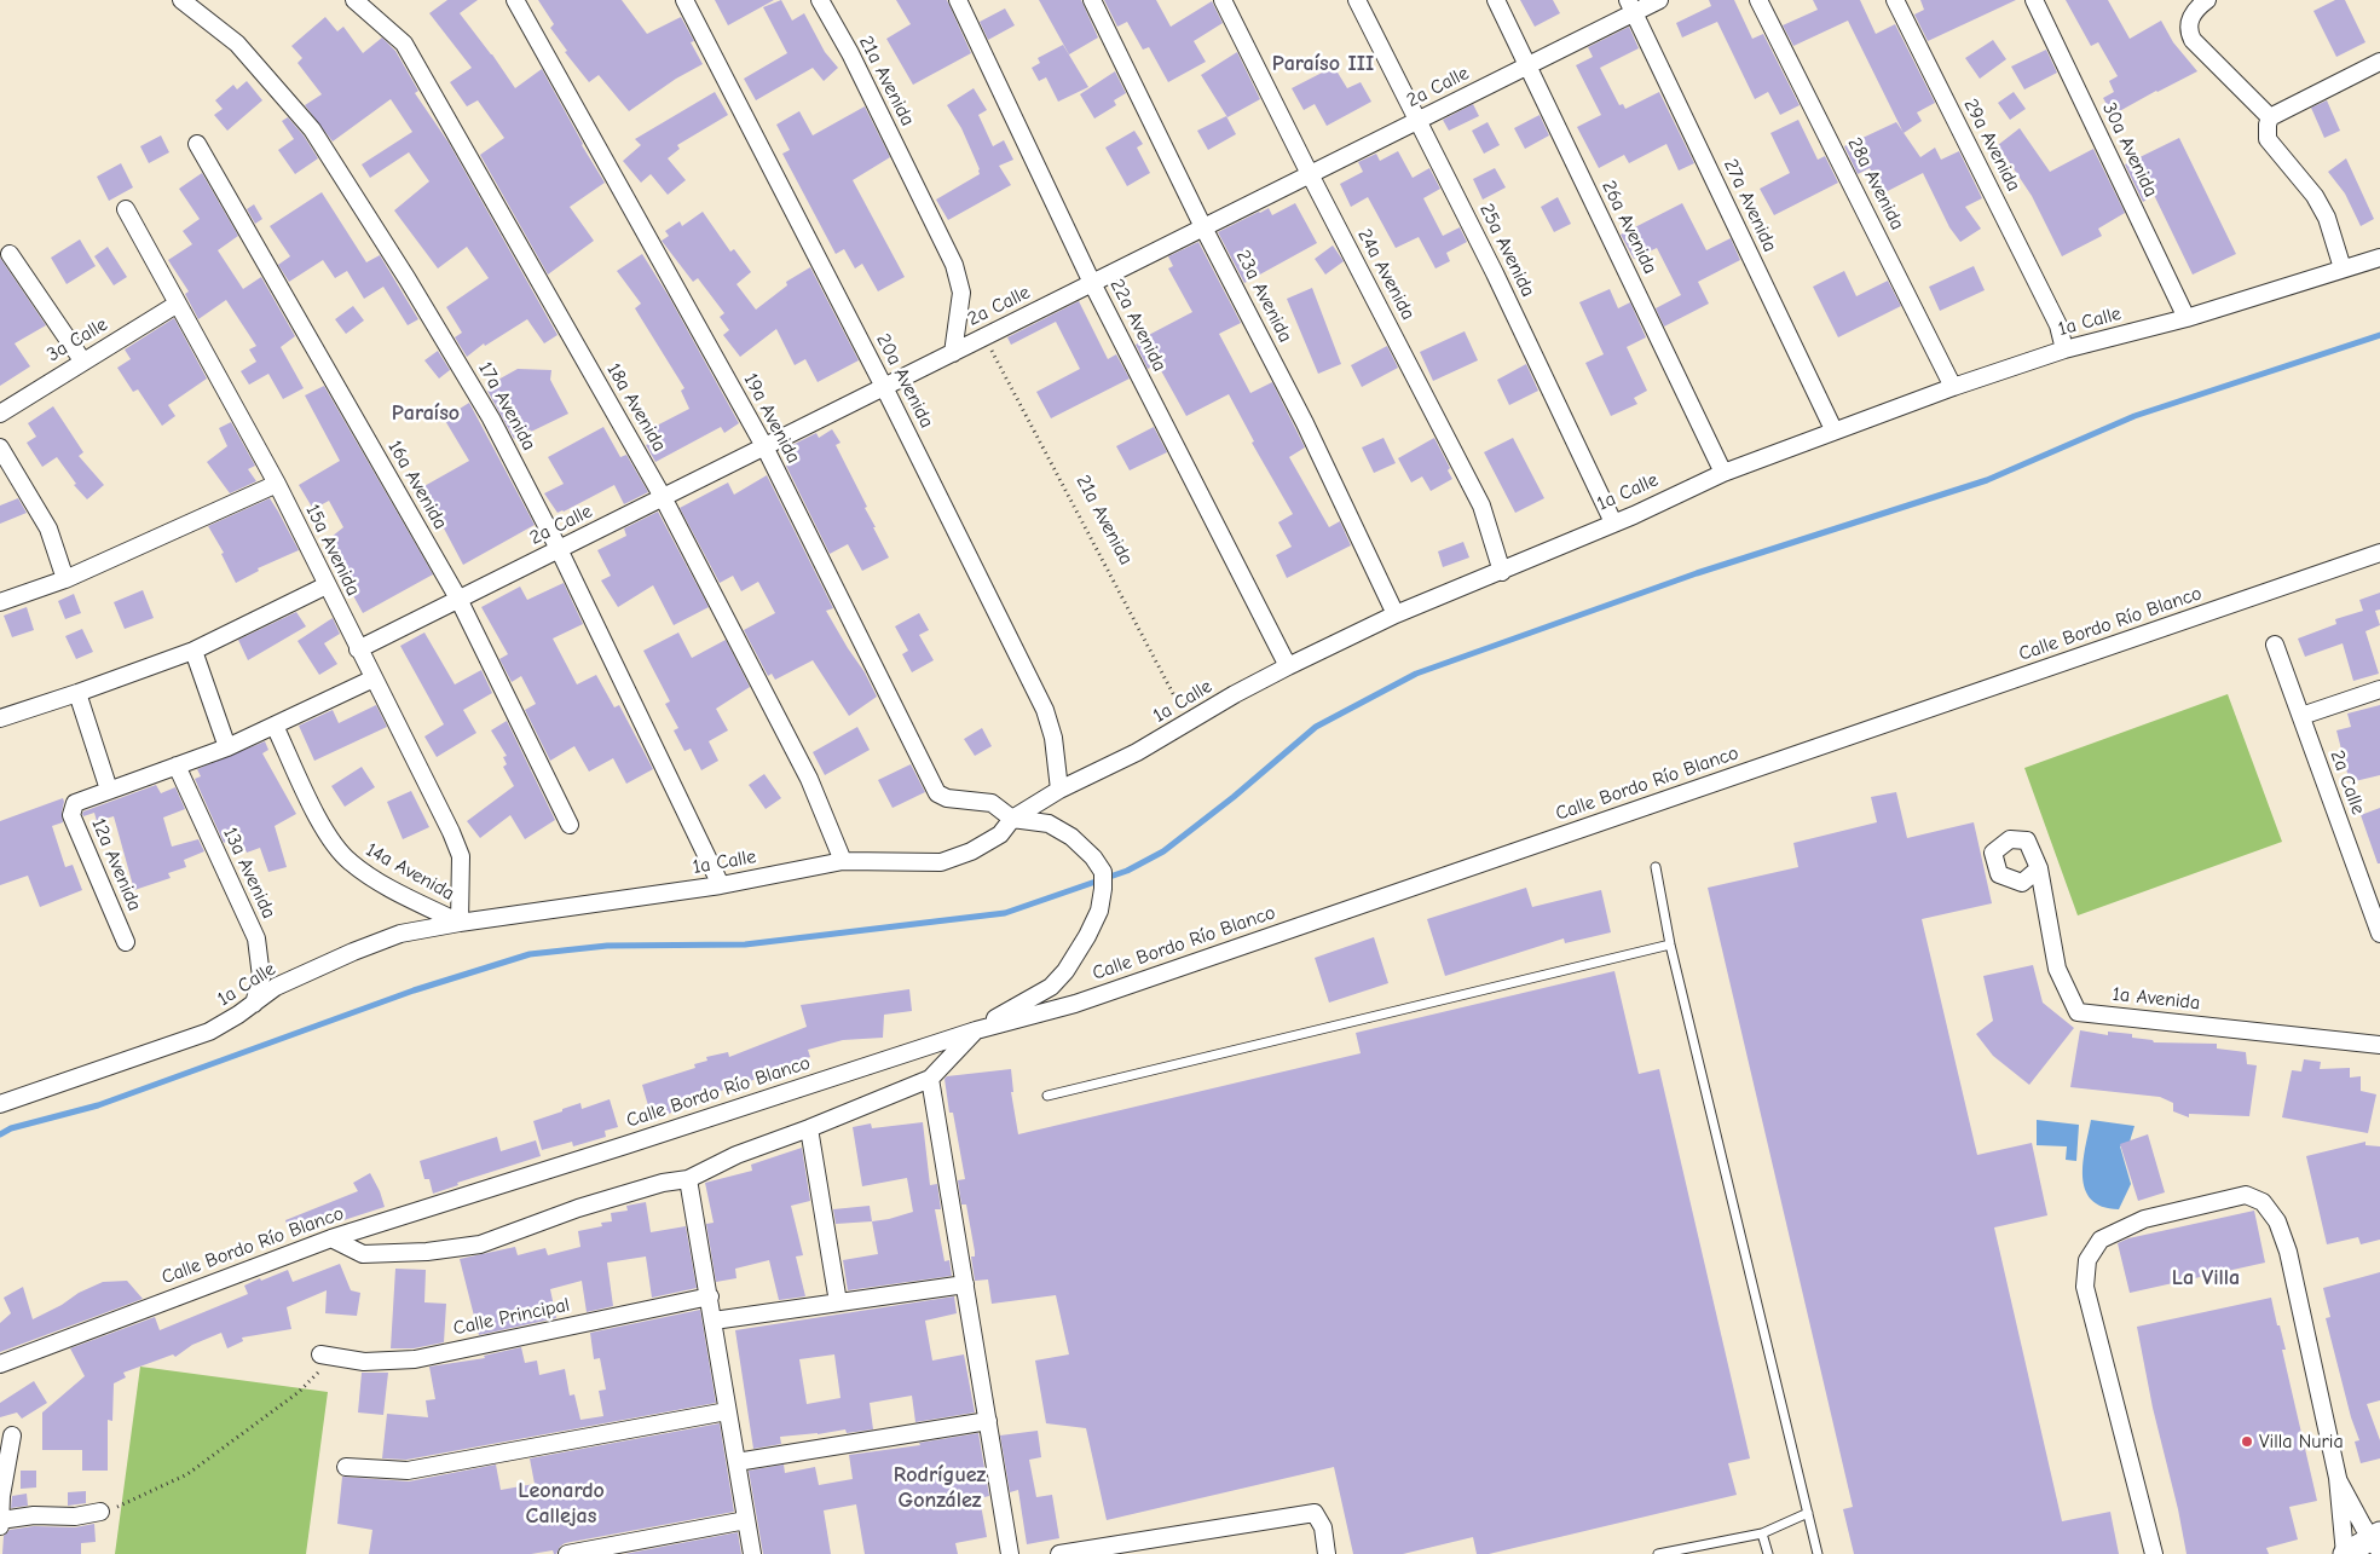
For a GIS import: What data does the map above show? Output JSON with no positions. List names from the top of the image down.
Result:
{
  "streets": {
    "street": [
      "21a Avenida",
      "2a Calle",
      "29a Avenida",
      "30a Avenida",
      "28a Avenida",
      "27a Avenida",
      "26a Avenida",
      "25a Avenida",
      "24a Avenida",
      "23a Avenida",
      "1a Calle",
      "22a Avenida",
      "3a Calle",
      "20a Avenida",
      "17a Avenida",
      "18a Avenida",
      "19a Avenida",
      "16a Avenida",
      "15a Avenida",
      "Calle Bordo Río Blanco",
      "12a Avenida",
      "14a Avenida",
      "13a Avenida",
      "1a Avenida",
      "Calle Principal"
    ]
  },
  "crossings": [
    ["21a Avenida", "2a Calle"],
    ["21a Avenida", "1a Calle"],
    ["2a Calle", "27a Avenida"],
    ["2a Calle", "26a Avenida"],
    ["2a Calle", "25a Avenida"],
    ["2a Calle", "24a Avenida"],
    ["2a Calle", "23a Avenida"],
    ["2a Calle", "22a Avenida"],
    ["2a Calle", "20a Avenida"],
    ["2a Calle", "17a Avenida"],
    ["2a Calle", "18a Avenida"],
    ["2a Calle", "19a Avenida"],
    ["2a Calle", "16a Avenida"],
    ["2a Calle", "15a Avenida"],
    ["29a Avenida", "1a Calle"],
    ["30a Avenida", "1a Calle"],
    ["28a Avenida", "1a Calle"],
    ["27a Avenida", "1a Calle"],
    ["26a Avenida", "1a Calle"],
    ["25a Avenida", "1a Calle"],
    ["24a Avenida", "1a Calle"],
    ["23a Avenida", "1a Calle"],
    ["1a Calle", "22a Avenida"],
    ["1a Calle", "20a Avenida"],
    ["1a Calle", "17a Avenida"],
    ["1a Calle", "18a Avenida"],
    ["1a Calle", "19a Avenida"],
    ["1a Calle", "15a Avenida"],
    ["1a Calle", "14a Avenida"],
    ["1a Calle", "13a Avenida"],
    ["3a Calle", "15a Avenida"],
    ["15a Avenida", "14a Avenida"]
  ],
  "districts": [
    "Paraíso III",
    "Paraíso",
    "La Villa",
    "Rodríguez González",
    "Leonardo Callejas"
  ],
  "places": ["Villa Nuria"]
}
